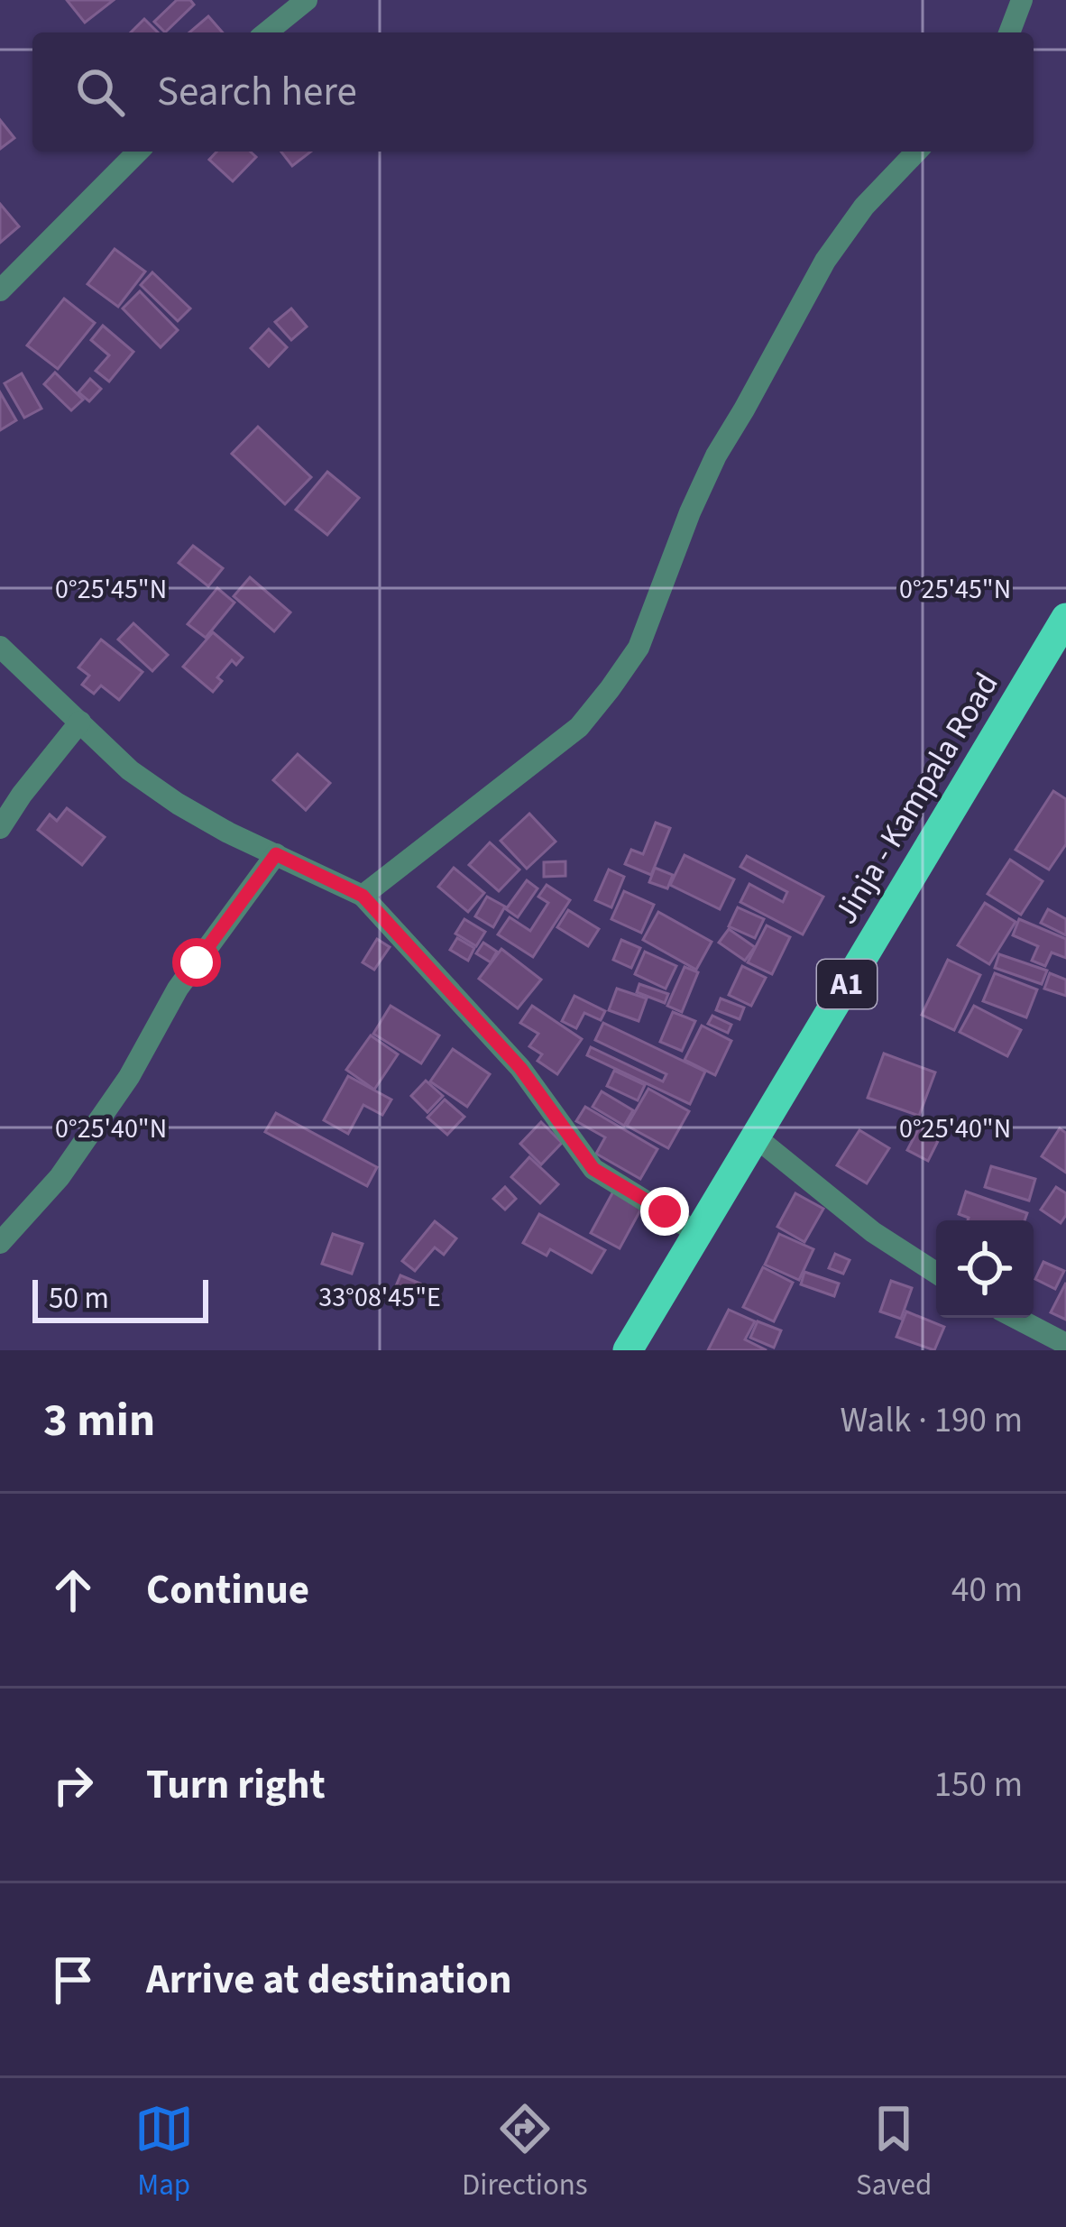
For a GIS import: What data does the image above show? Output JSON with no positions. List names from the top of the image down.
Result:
{
  "streets": {
    "highway": ["Jinja - Kampala Road", "A1"]
  },
  "scale_bar": "50 m",
  "page": {
    "search": "Search here",
    "scale": "50 m",
    "heading": ["3 min", "Walk · 190 m"],
    "list": [
      ["Continue", "40 m"],
      ["Turn right", "150 m"],
      "Arrive at destination"
    ],
    "nav": ["Map", "Directions", "Saved"]
  },
  "coordinates": ["0°25'45\"N", "0°25'40\"N", "33°08'45\"E"]
}
